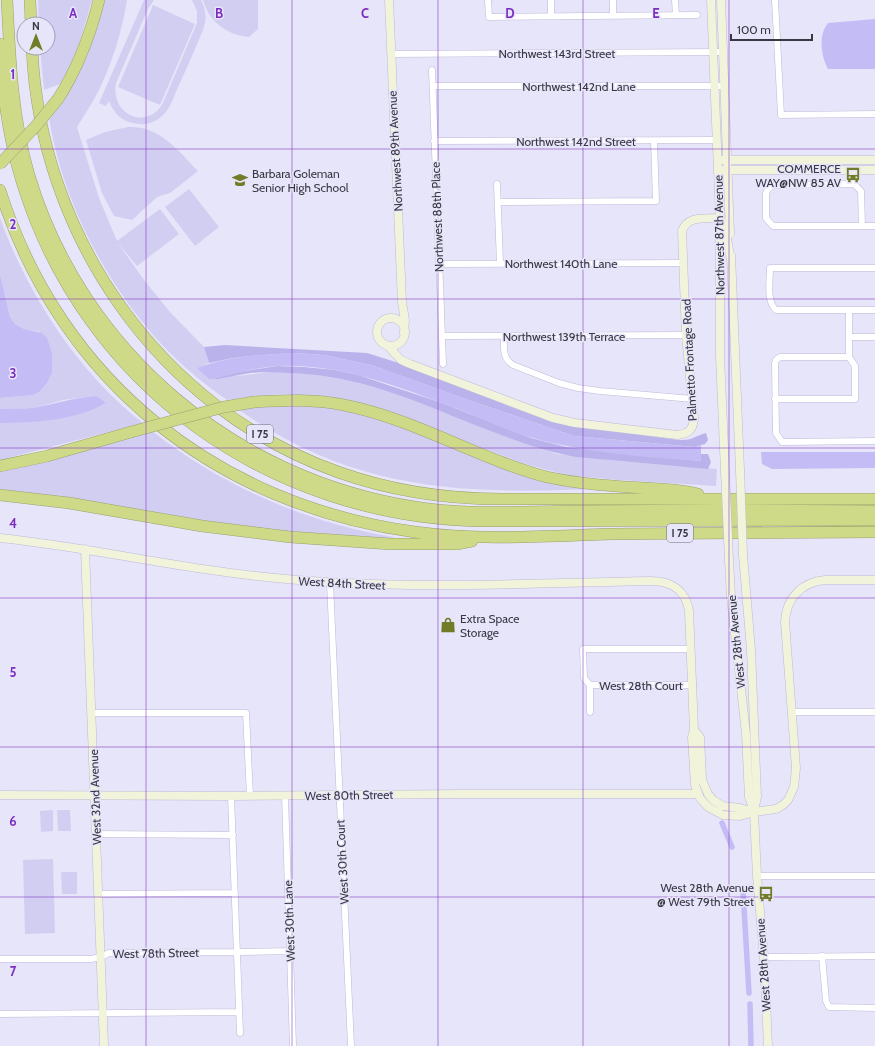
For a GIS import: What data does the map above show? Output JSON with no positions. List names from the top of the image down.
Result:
{
  "streets": {
    "highway": ["I 75"],
    "street": [
      "Northwest 143rd Street",
      "Northwest 142nd Lane",
      "Northwest 142nd Street",
      "Northwest 89th Avenue",
      "Northwest 88th Place",
      "Northwest 87th Avenue",
      "Northwest 140th Lane",
      "Northwest 139th Terrace",
      "Palmetto Frontage Road",
      "West 84th Street",
      "West 28th Avenue",
      "West 28th Court",
      "West 80th Street",
      "West 32nd Avenue",
      "West 30th Court",
      "West 30th Lane",
      "West 78th Street"
    ]
  },
  "crossings": [
    ["Northwest 143rd Street", "Northwest 89th Avenue"],
    ["Northwest 143rd Street", "Northwest 87th Avenue"],
    ["Northwest 142nd Lane", "Northwest 88th Place"],
    ["Northwest 142nd Lane", "Northwest 87th Avenue"],
    ["Northwest 142nd Street", "Northwest 88th Place"],
    ["Northwest 142nd Street", "Northwest 87th Avenue"],
    ["Northwest 89th Avenue", "Palmetto Frontage Road"],
    ["Northwest 88th Place", "Northwest 140th Lane"],
    ["Northwest 88th Place", "Northwest 139th Terrace"],
    ["Northwest 87th Avenue", "Palmetto Frontage Road"],
    ["Northwest 87th Avenue", "West 28th Avenue"],
    ["Northwest 140th Lane", "Palmetto Frontage Road"],
    ["Northwest 139th Terrace", "Palmetto Frontage Road"],
    ["West 84th Street", "West 28th Court"],
    ["West 84th Street", "West 32nd Avenue"],
    ["West 84th Street", "West 30th Court"],
    ["West 28th Avenue", "West 28th Court"],
    ["West 28th Court", "West 80th Street"],
    ["West 80th Street", "West 32nd Avenue"],
    ["West 80th Street", "West 30th Court"],
    ["West 80th Street", "West 30th Lane"],
    ["West 32nd Avenue", "West 78th Street"],
    ["West 30th Lane", "West 78th Street"]
  ],
  "places": {
    "bus stop": ["COMMERCE WAY@NW 85 AV", "West 28th Avenue @ West 79th Street"],
    "school or university": ["Barbara Goleman Senior High School"],
    "shop": ["Extra Space Storage"]
  },
  "scale_bar": "100 m",
  "north": "top",
  "grid": {
    "columns": [
      "A",
      "B",
      "C",
      "D",
      "E"
    ],
    "rows": [
      "1",
      "2",
      "3",
      "4",
      "5",
      "6",
      "7"
    ]
  }
}
